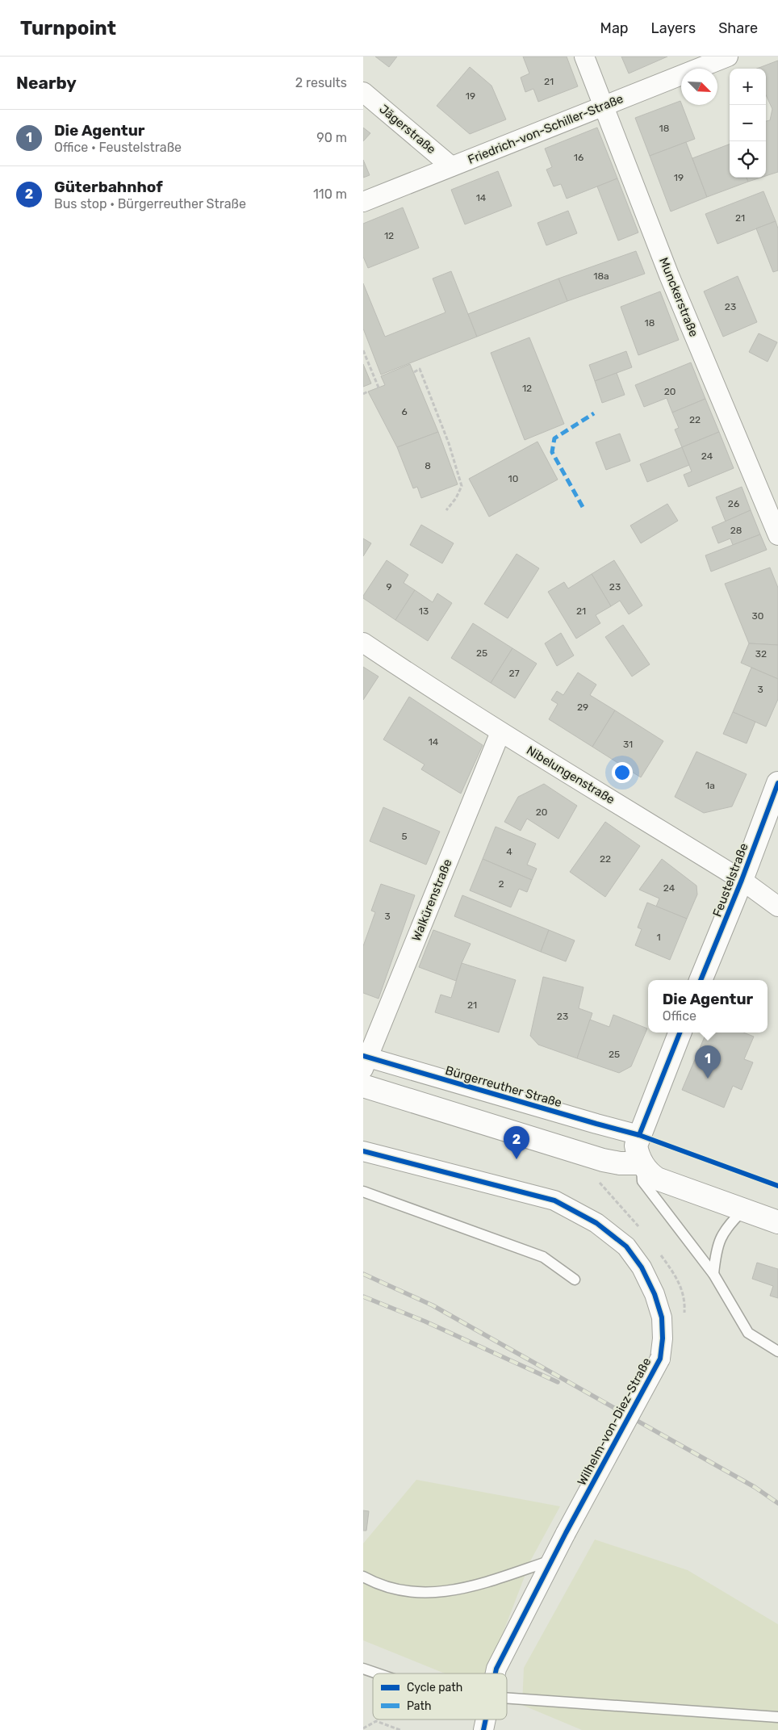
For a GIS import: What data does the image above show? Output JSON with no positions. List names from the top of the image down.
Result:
{
  "streets": {
    "main road": ["Feustelstraße"],
    "street": [
      "Jägerstraße",
      "Friedrich-von-Schiller-Straße",
      "Munckerstraße",
      "Nibelungenstraße",
      "Walkürenstraße",
      "Bürgerreuther Straße",
      "Wilhelm-von-Diez-Straße"
    ]
  },
  "crossings": [
    ["Jägerstraße", "Friedrich-von-Schiller-Straße"],
    ["Friedrich-von-Schiller-Straße", "Munckerstraße"],
    ["Nibelungenstraße", "Feustelstraße"],
    ["Nibelungenstraße", "Walkürenstraße"],
    ["Walkürenstraße", "Bürgerreuther Straße"]
  ],
  "house_numbers": [
    "21",
    "19",
    "18",
    "16",
    "19",
    "14",
    "21",
    "12",
    "18a",
    "23",
    "18",
    "12",
    "20",
    "6",
    "22",
    "24",
    "8",
    "10",
    "26",
    "28",
    "9",
    "23",
    "13",
    "21",
    "30",
    "25",
    "32",
    "27",
    "3",
    "29",
    "14",
    "31",
    "1a",
    "20",
    "5",
    "4",
    "22",
    "2",
    "24",
    "3",
    "1",
    "21",
    "23",
    "25"
  ],
  "legend": ["Cycle path", "Path"],
  "north": "bottom right",
  "page": {
    "header": "Turnpoint",
    "nav": ["Map", "Layers", "Share"],
    "heading": ["Nearby", "2 results"],
    "map_buttons": ["+", "−"],
    "list": [
      {
        "mark": "1",
        "name": "Die Agentur",
        "note": "Office · Feustelstraße",
        "value": "90 m"
      },
      {
        "mark": "2",
        "name": "Güterbahnhof",
        "note": "Bus stop · Bürgerreuther Straße",
        "value": "110 m"
      }
    ],
    "popup": ["Die Agentur", "Office"],
    "pins": ["1", "2"]
  }
}
